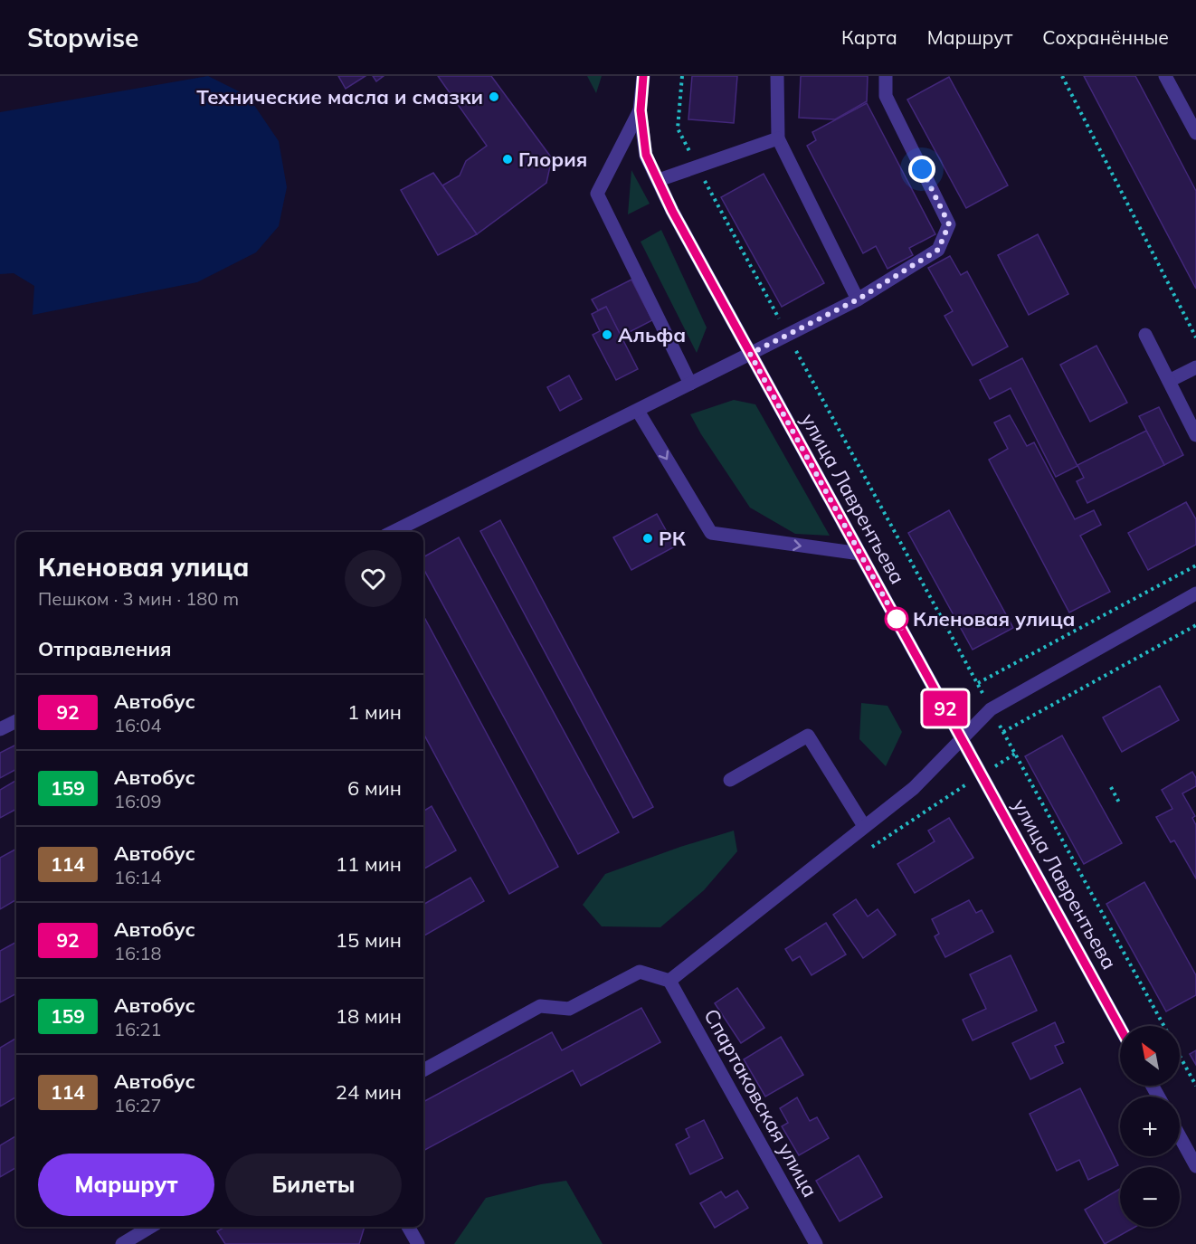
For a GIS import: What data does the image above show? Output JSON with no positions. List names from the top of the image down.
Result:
{
  "streets": {
    "street": ["улица Лаврентьева", "Спартаковская улица"]
  },
  "places": [
    "Технические масла и смазки",
    "Глория",
    "Альфа",
    "РК",
    "Кленовая улица"
  ],
  "lines": ["bus line 92"],
  "north": "top left",
  "page": {
    "header": "Stopwise",
    "nav": ["Карта", "Маршрут", "Сохранённые"],
    "on_map": "92",
    "heading": [
      ["Кленовая улица", "Пешком · 3 мин · 180 m"],
      "Отправления"
    ],
    "list": [
      {
        "mark": "92",
        "name": "Автобус",
        "note": "16:04",
        "value": "1 мин"
      },
      {
        "mark": "159",
        "name": "Автобус",
        "note": "16:09",
        "value": "6 мин"
      },
      {
        "mark": "114",
        "name": "Автобус",
        "note": "16:14",
        "value": "11 мин"
      },
      {
        "mark": "92",
        "name": "Автобус",
        "note": "16:18",
        "value": "15 мин"
      },
      {
        "mark": "159",
        "name": "Автобус",
        "note": "16:21",
        "value": "18 мин"
      },
      {
        "mark": "114",
        "name": "Автобус",
        "note": "16:27",
        "value": "24 мин"
      }
    ],
    "map_buttons": ["+", "−"],
    "buttons": ["Маршрут", "Билеты"]
  }
}
